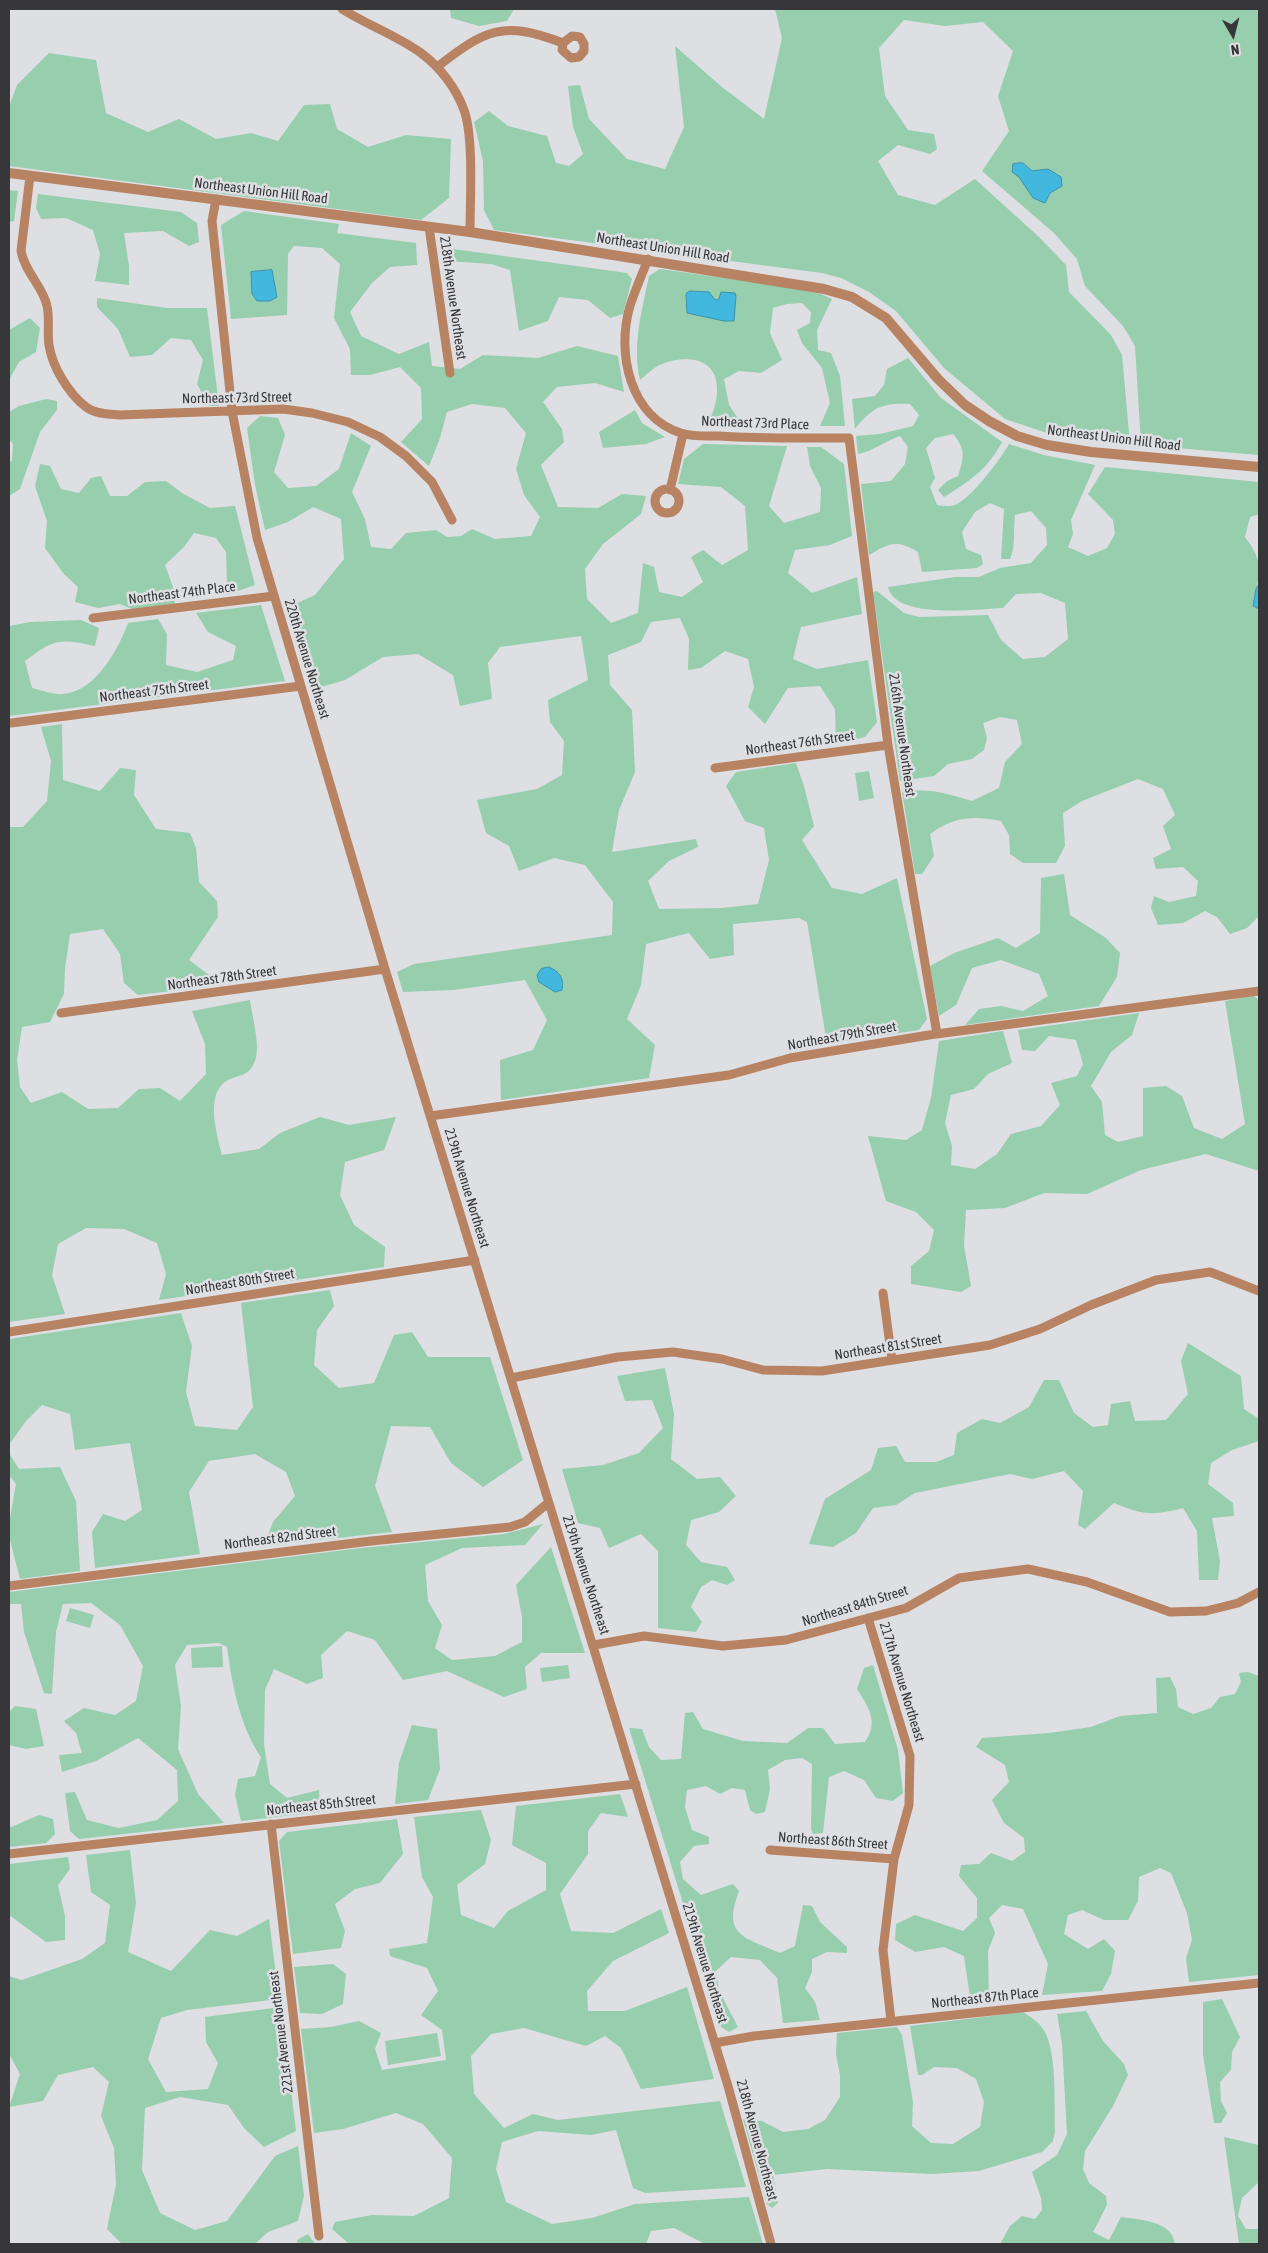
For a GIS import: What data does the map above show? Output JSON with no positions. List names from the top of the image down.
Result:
{
  "streets": {
    "street": [
      "Northeast Union Hill Road",
      "218th Avenue Northeast",
      "Northeast 73rd Street",
      "Northeast 73rd Place",
      "Northeast 74th Place",
      "220th Avenue Northeast",
      "Northeast 75th Street",
      "216th Avenue Northeast",
      "Northeast 76th Street",
      "Northeast 78th Street",
      "Northeast 79th Street",
      "219th Avenue Northeast",
      "Northeast 80th Street",
      "Northeast 81st Street",
      "Northeast 82nd Street",
      "Northeast 84th Street",
      "217th Avenue Northeast",
      "Northeast 85th Street",
      "Northeast 86th Street",
      "Northeast 87th Place",
      "221st Avenue Northeast"
    ]
  },
  "crossings": [
    ["Northeast Union Hill Road", "218th Avenue Northeast"],
    ["Northeast Union Hill Road", "Northeast 73rd Street"],
    ["Northeast Union Hill Road", "Northeast 73rd Place"],
    ["Northeast Union Hill Road", "220th Avenue Northeast"],
    ["218th Avenue Northeast", "219th Avenue Northeast"],
    ["218th Avenue Northeast", "Northeast 87th Place"],
    ["Northeast 73rd Street", "220th Avenue Northeast"],
    ["Northeast 73rd Place", "216th Avenue Northeast"],
    ["Northeast 74th Place", "220th Avenue Northeast"],
    ["220th Avenue Northeast", "Northeast 75th Street"],
    ["220th Avenue Northeast", "Northeast 78th Street"],
    ["220th Avenue Northeast", "Northeast 79th Street"],
    ["220th Avenue Northeast", "219th Avenue Northeast"],
    ["216th Avenue Northeast", "Northeast 76th Street"],
    ["216th Avenue Northeast", "Northeast 79th Street"],
    ["Northeast 79th Street", "219th Avenue Northeast"],
    ["219th Avenue Northeast", "Northeast 80th Street"],
    ["219th Avenue Northeast", "Northeast 81st Street"],
    ["219th Avenue Northeast", "Northeast 82nd Street"],
    ["219th Avenue Northeast", "Northeast 84th Street"],
    ["219th Avenue Northeast", "Northeast 85th Street"],
    ["219th Avenue Northeast", "Northeast 87th Place"],
    ["Northeast 84th Street", "217th Avenue Northeast"],
    ["217th Avenue Northeast", "Northeast 86th Street"],
    ["217th Avenue Northeast", "Northeast 87th Place"],
    ["Northeast 85th Street", "221st Avenue Northeast"]
  ],
  "north": "bottom"
}
